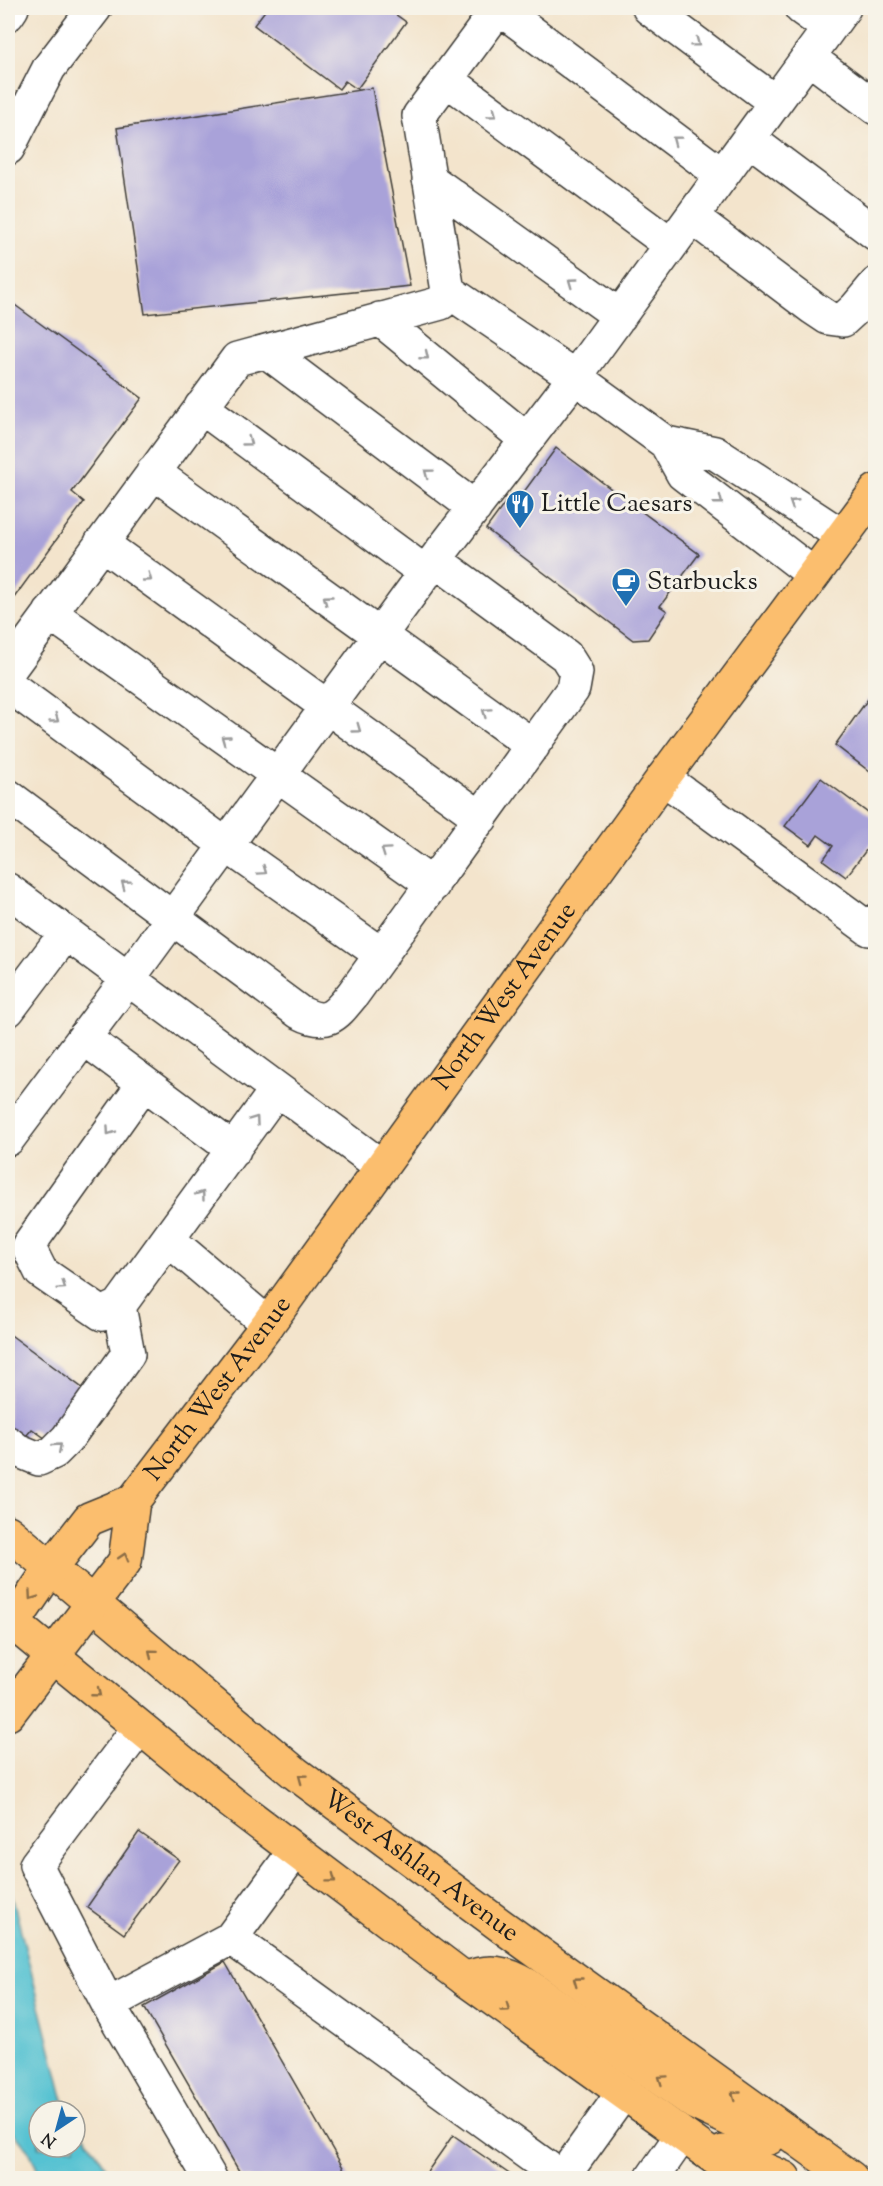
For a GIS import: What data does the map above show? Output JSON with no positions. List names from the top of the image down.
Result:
{
  "streets": {
    "main road": ["North West Avenue", "West Ashlan Avenue"]
  },
  "crossings": [
    ["North West Avenue", "West Ashlan Avenue"]
  ],
  "places": {
    "restaurant": ["Little Caesars"],
    "cafe": ["Starbucks"]
  },
  "north": "bottom left"
}
